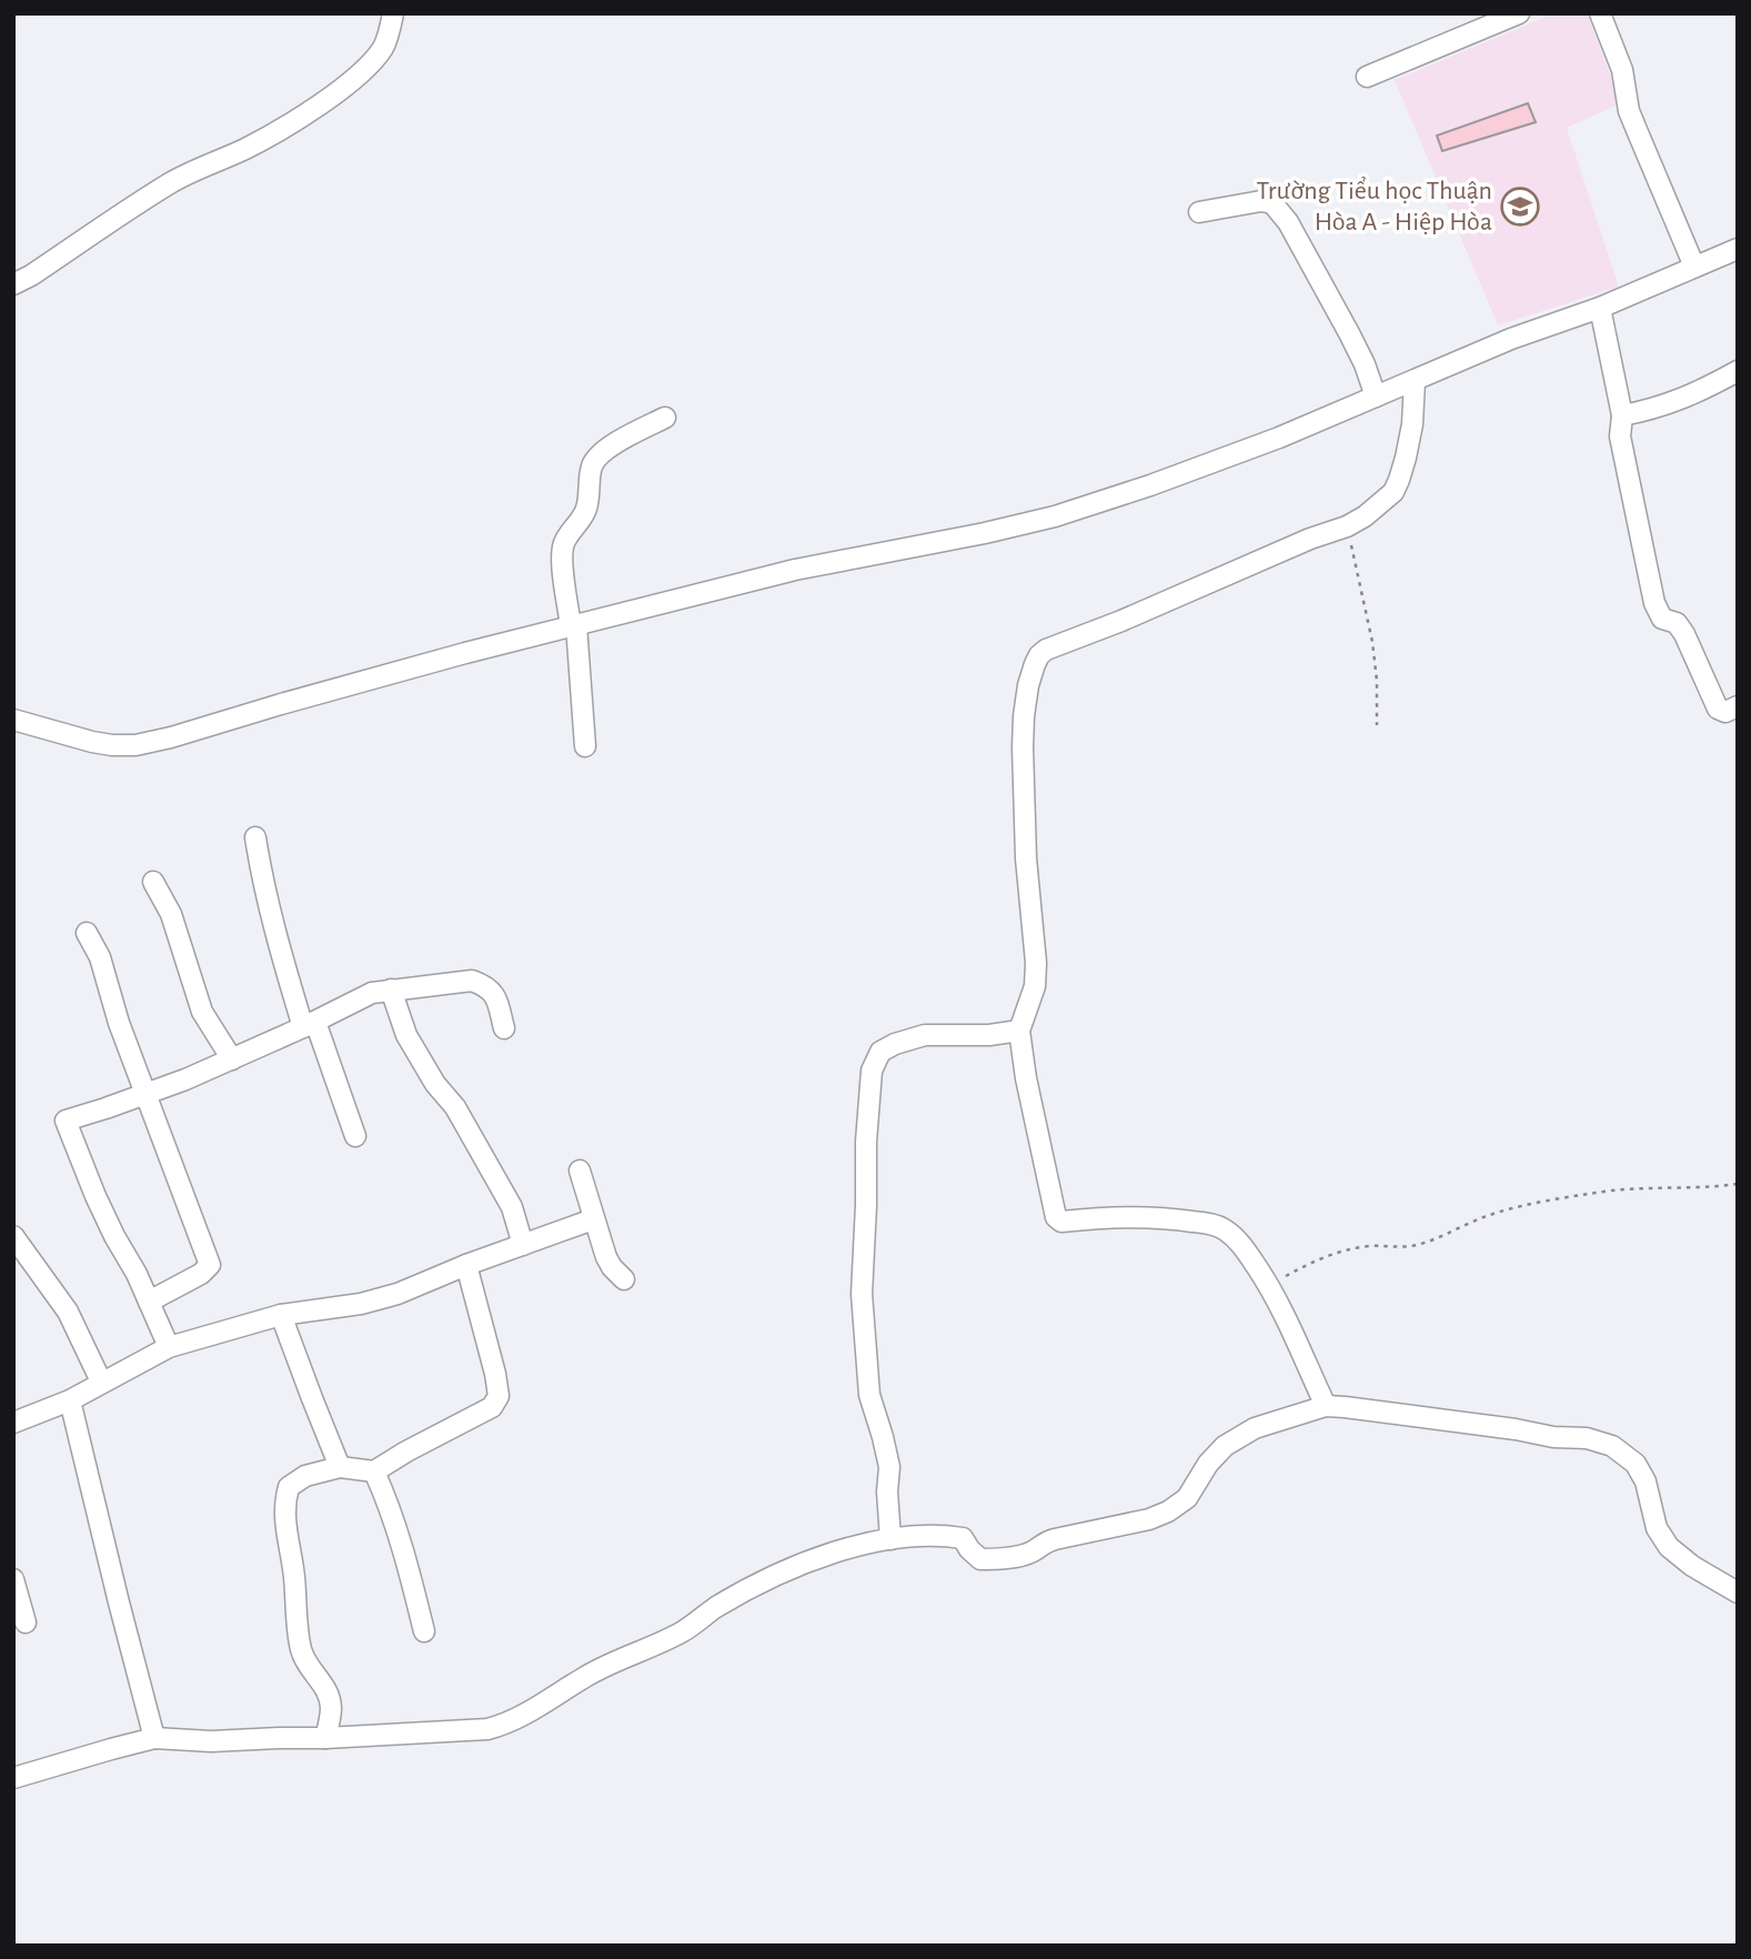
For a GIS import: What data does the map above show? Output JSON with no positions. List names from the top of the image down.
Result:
{
  "places": {
    "school or university": ["Trường Tiểu học Thuận Hòa A - Hiệp Hòa"]
  }
}
